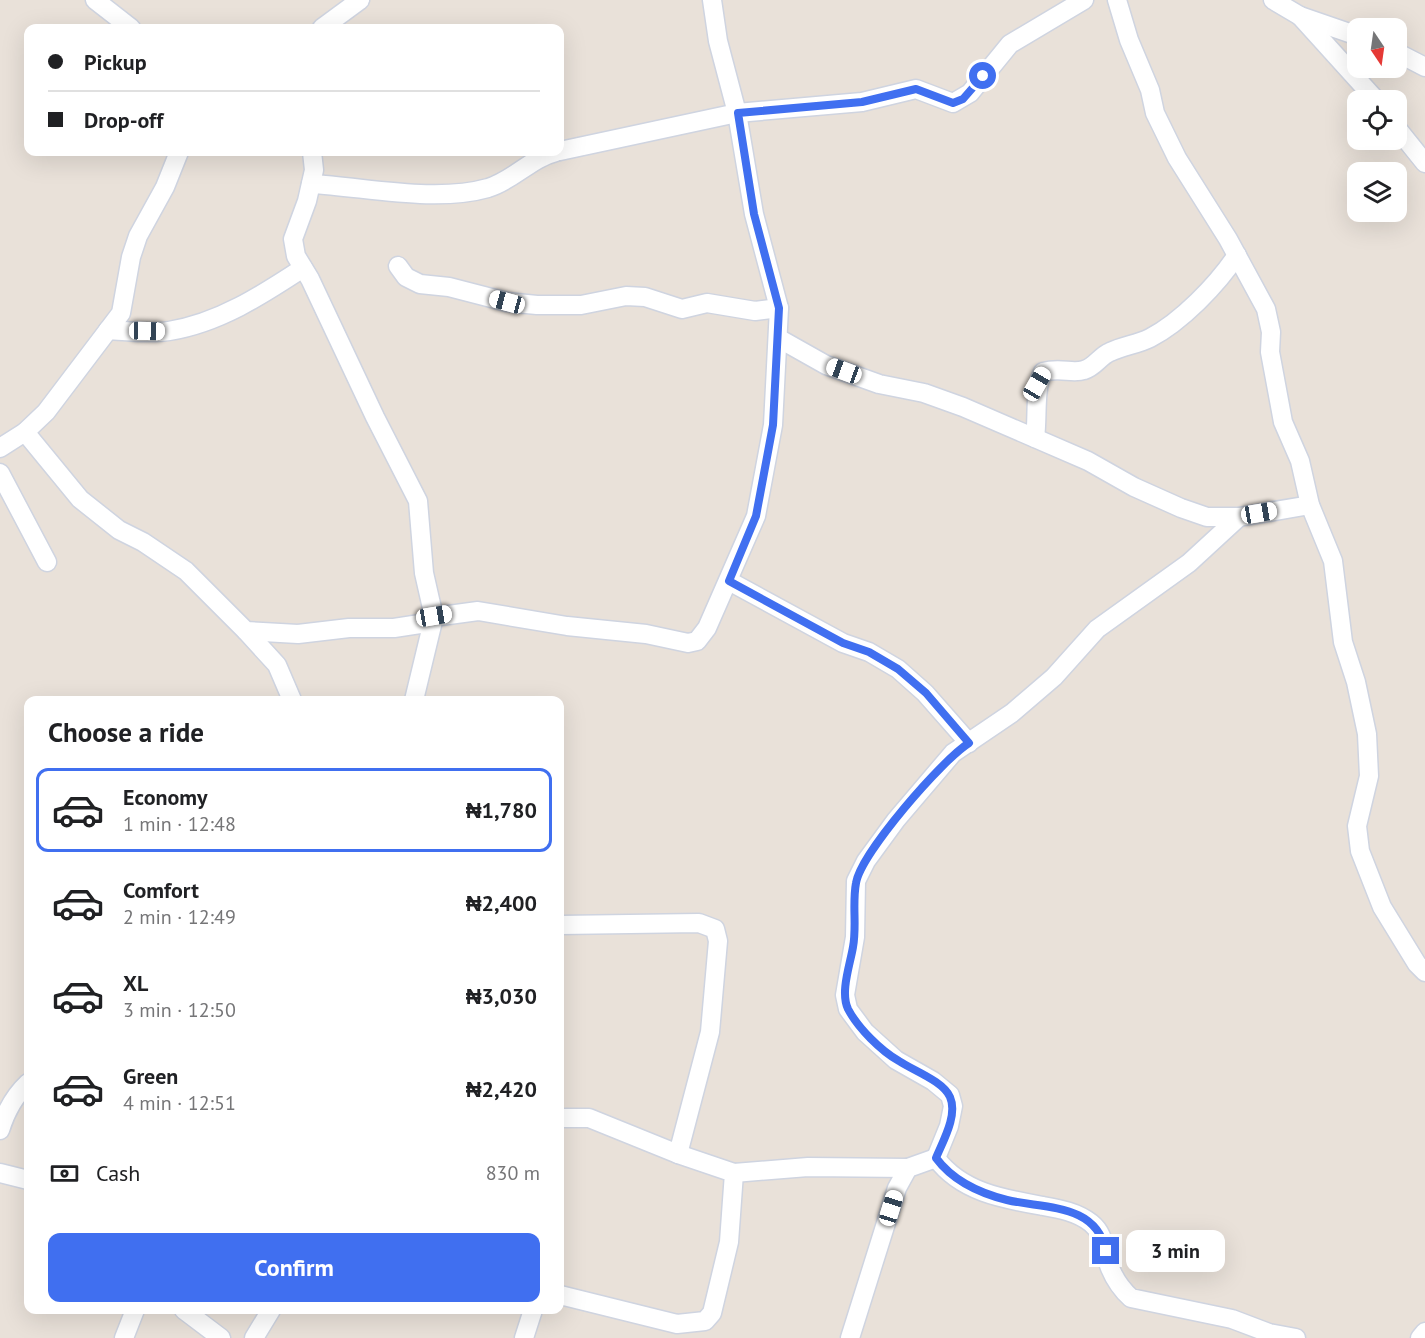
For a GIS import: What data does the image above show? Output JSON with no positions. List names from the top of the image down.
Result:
{
  "north": "bottom",
  "page": {
    "banner": ["Pickup", "Drop-off"],
    "heading": "Choose a ride",
    "list": [
      {
        "name": "Economy",
        "note": "1 min · 12:48",
        "value": "₦1,780"
      },
      {
        "name": "Comfort",
        "note": "2 min · 12:49",
        "value": "₦2,400"
      },
      {
        "name": "XL",
        "note": "3 min · 12:50",
        "value": "₦3,030"
      },
      {
        "name": "Green",
        "note": "4 min · 12:51",
        "value": "₦2,420"
      }
    ],
    "pay": ["Cash", "830 m"],
    "buttons": "Confirm",
    "bubble": "3 min"
  }
}
